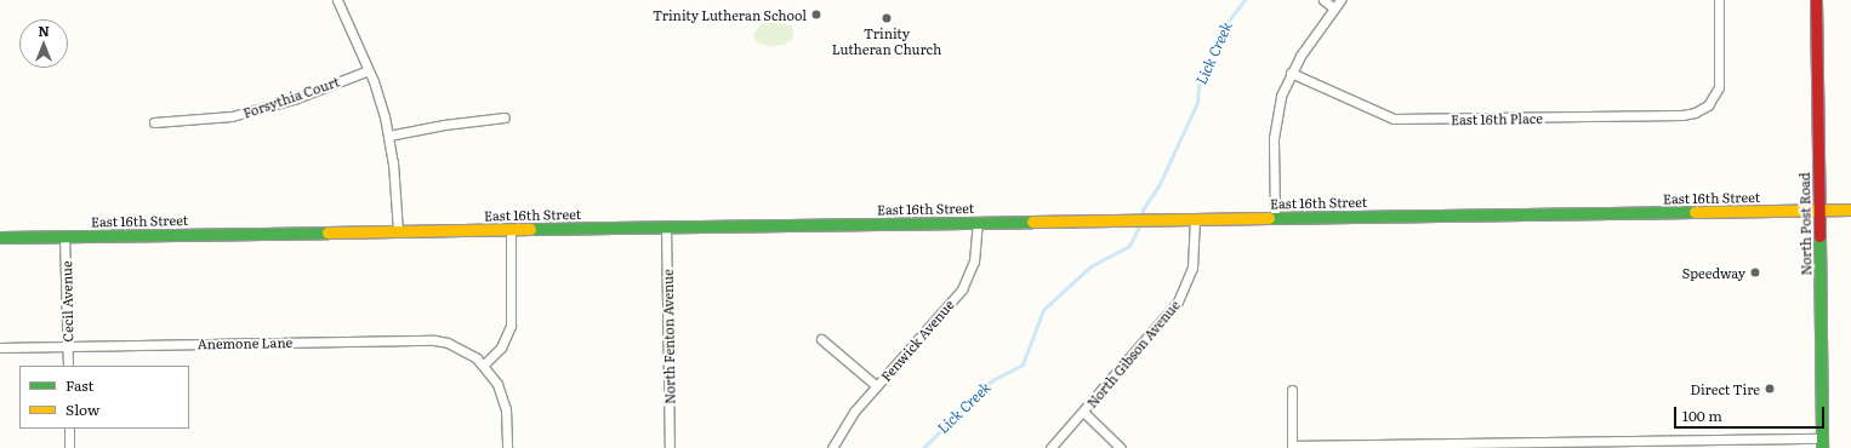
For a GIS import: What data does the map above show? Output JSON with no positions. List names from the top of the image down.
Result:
{
  "streets": {
    "street": [
      "Forsythia Court",
      "East 16th Place",
      "East 16th Street",
      "North Post Road",
      "Cecil Avenue",
      "North Fenton Avenue",
      "Fenwick Avenue",
      "Anemone Lane",
      "North Gibson Avenue"
    ]
  },
  "crossings": [
    ["East 16th Street", "North Post Road"],
    ["East 16th Street", "Cecil Avenue"],
    ["East 16th Street", "North Fenton Avenue"],
    ["East 16th Street", "Fenwick Avenue"],
    ["East 16th Street", "North Gibson Avenue"],
    ["Cecil Avenue", "Anemone Lane"]
  ],
  "water": ["Lick Creek"],
  "places": [
    "Trinity Lutheran School",
    "Trinity Lutheran Church",
    "Speedway",
    "Direct Tire"
  ],
  "legend": ["Fast", "Slow"],
  "scale_bar": "100 m",
  "north": "top"
}
